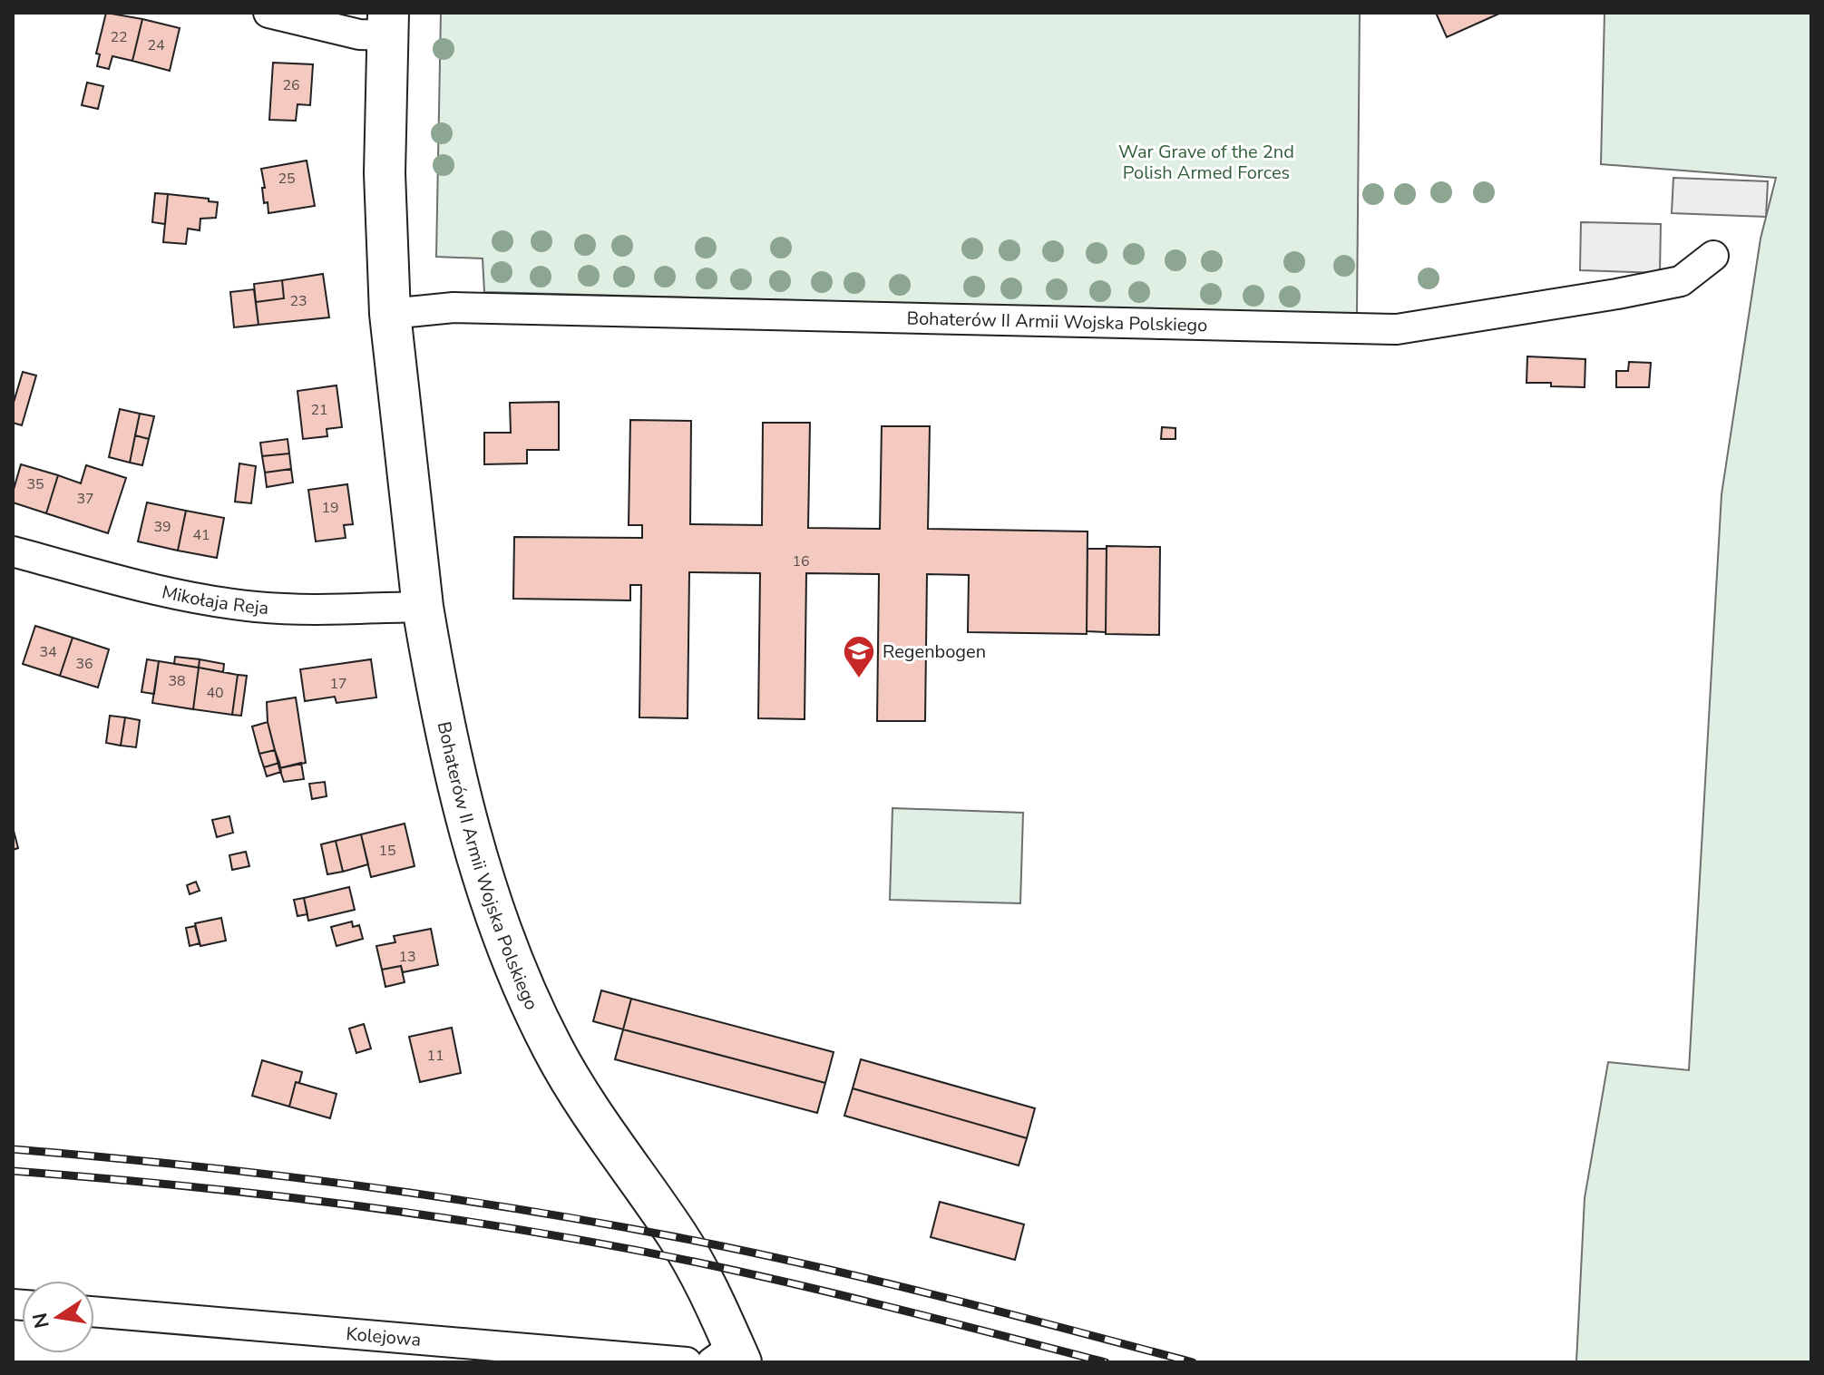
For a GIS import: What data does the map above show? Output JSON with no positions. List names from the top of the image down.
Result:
{
  "streets": {
    "street": ["Bohaterów II Armii Wojska Polskiego", "Mikołaja Reja", "Kolejowa"]
  },
  "crossings": [
    ["Bohaterów II Armii Wojska Polskiego", "Mikołaja Reja"]
  ],
  "parks": ["War Grave of the 2nd Polish Armed Forces"],
  "places": {
    "school or university": ["Regenbogen"]
  },
  "house_numbers": [
    "22",
    "24",
    "26",
    "25",
    "23",
    "21",
    "35",
    "37",
    "19",
    "39",
    "41",
    "16",
    "34",
    "36",
    "38",
    "17",
    "40",
    "15",
    "13",
    "11"
  ],
  "north": "left"
}
